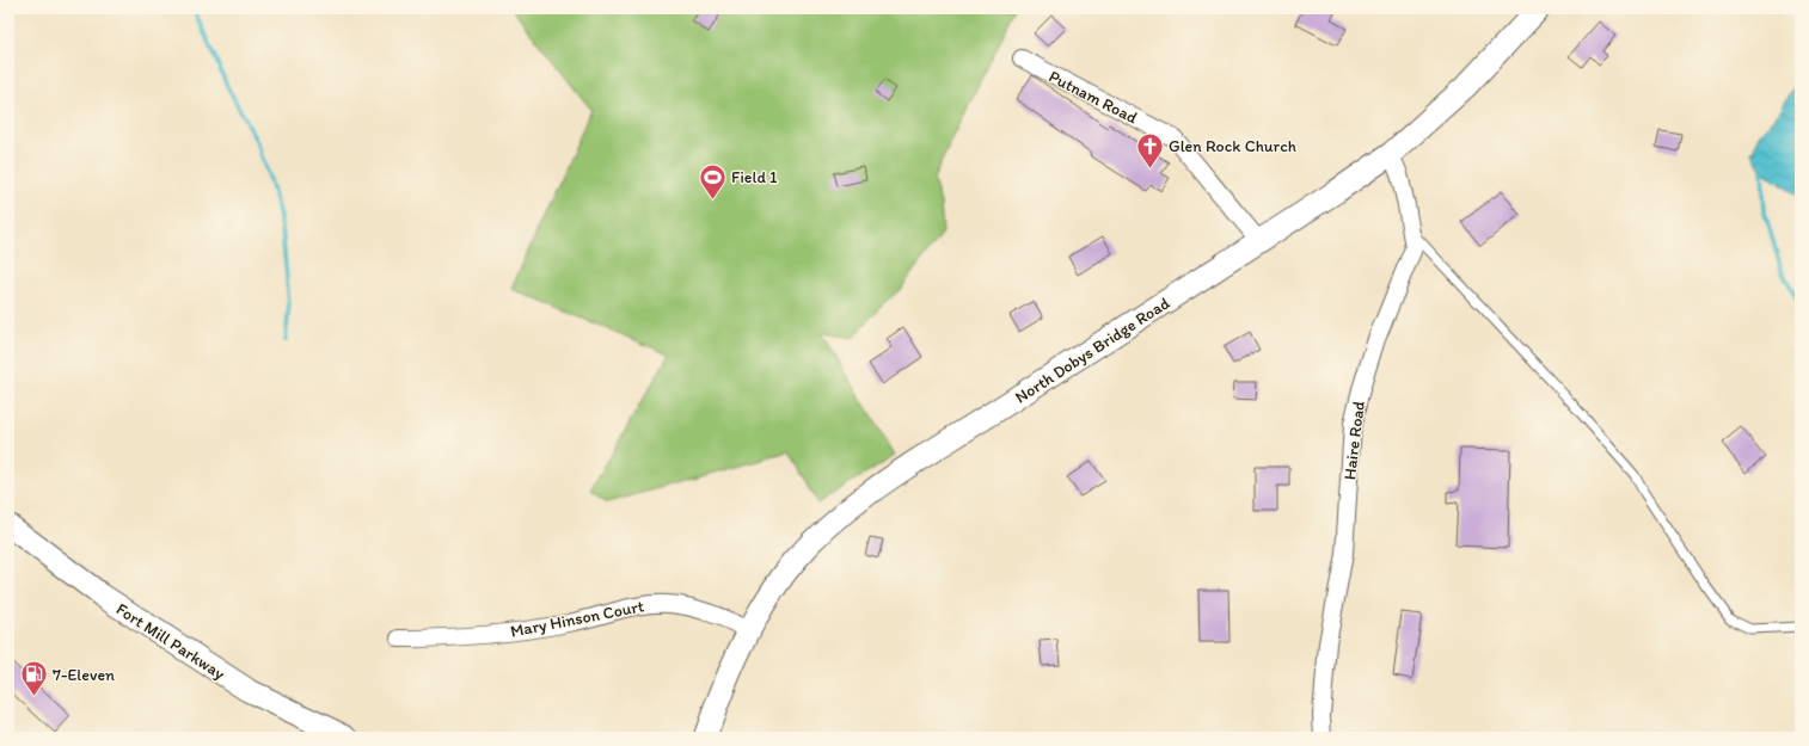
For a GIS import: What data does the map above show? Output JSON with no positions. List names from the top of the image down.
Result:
{
  "streets": {
    "street": [
      "Putnam Road",
      "North Dobys Bridge Road",
      "Haire Road",
      "Mary Hinson Court",
      "Fort Mill Parkway"
    ]
  },
  "crossings": [
    ["Putnam Road", "North Dobys Bridge Road"],
    ["North Dobys Bridge Road", "Haire Road"],
    ["North Dobys Bridge Road", "Mary Hinson Court"]
  ],
  "places": {
    "church": ["Glen Rock Church"],
    "sports": ["Field 1"],
    "fuel station": ["7-Eleven"]
  }
}
